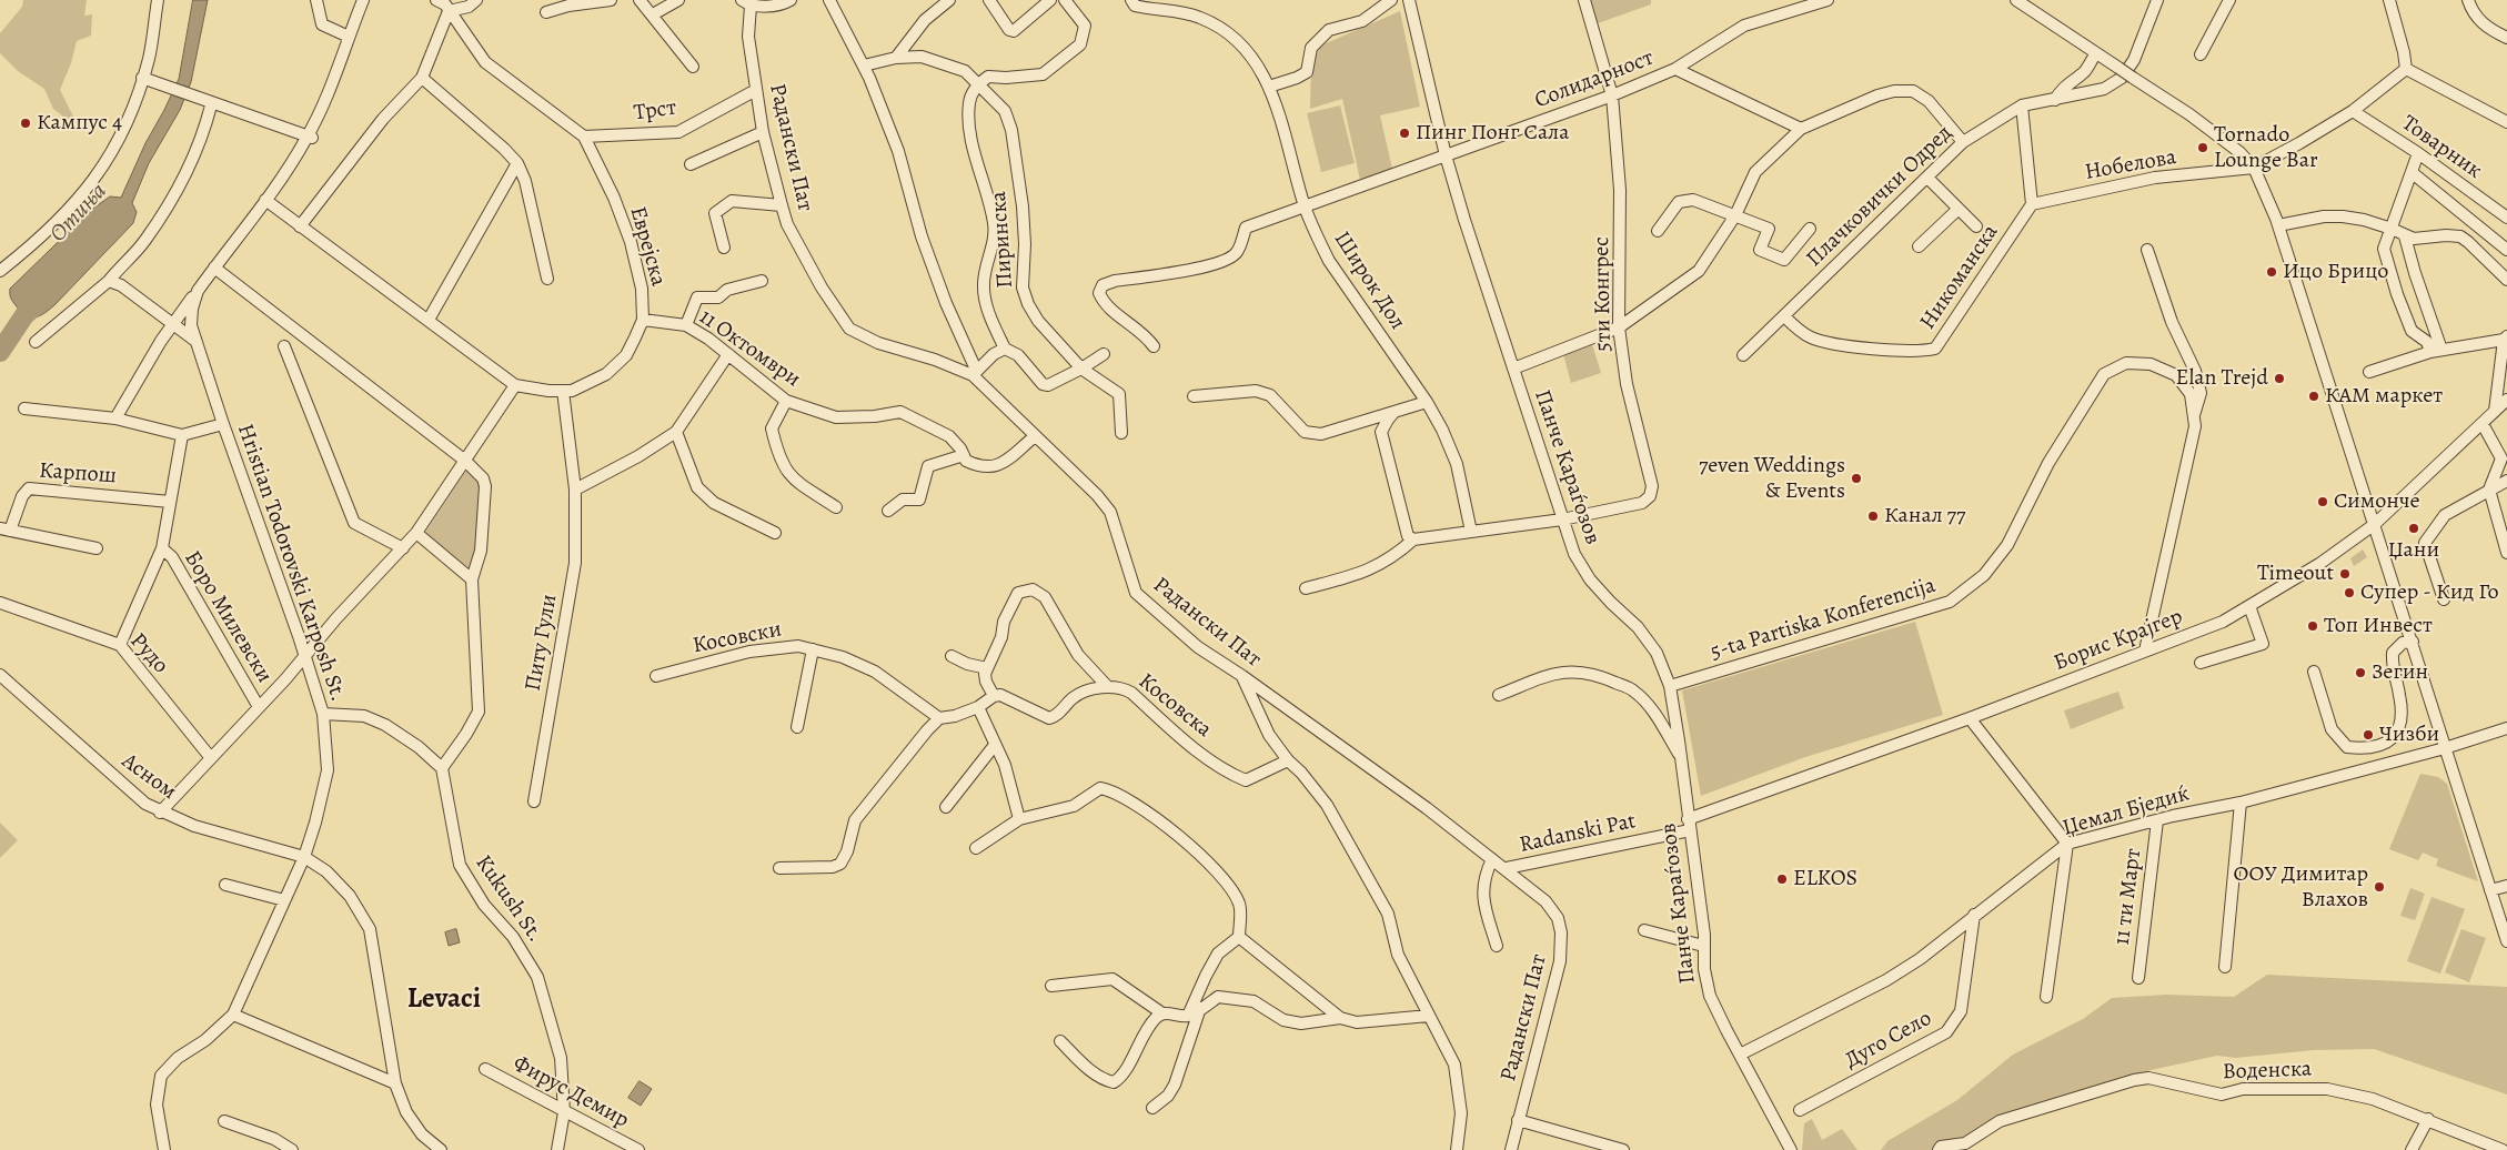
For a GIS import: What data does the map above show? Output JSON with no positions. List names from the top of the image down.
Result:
{
  "streets": {
    "street": [
      "Солидарност",
      "Трст",
      "Радански Пат",
      "Товарник",
      "Нобелова",
      "Плачковички Одред",
      "Пиринска",
      "Еврејска",
      "Никоманска",
      "Широк Дол",
      "5ти Конгрес",
      "11 Октомври",
      "Панче Караѓозов",
      "Карпош",
      "Hristian Todorovski Karposh St.",
      "Боро Милевски",
      "5-ta Partiska Konferencija",
      "Косовски",
      "Борис Крајгер",
      "Питу Гули",
      "Рудо",
      "Косовска",
      "Асном",
      "Џемал Бједиќ",
      "Radanski Pat",
      "11 ти Март",
      "Kukush St.",
      "Дуго Село",
      "Воденска",
      "Фирус Демир"
    ]
  },
  "crossings": [
    ["Солидарност", "Широк Дол"],
    ["Солидарност", "5ти Конгрес"],
    ["Солидарност", "Панче Караѓозов"],
    ["Трст", "Радански Пат"],
    ["Трст", "Еврејска"],
    ["Радански Пат", "11 Октомври"],
    ["Радански Пат", "Radanski Pat"],
    ["Товарник", "Нобелова"],
    ["Нобелова", "Никоманска"],
    ["Плачковички Одред", "Никоманска"],
    ["Еврејска", "11 Октомври"],
    ["Еврејска", "Питу Гули"],
    ["5ти Конгрес", "Панче Караѓозов"],
    ["Панче Караѓозов", "5-ta Partiska Konferencija"],
    ["Панче Караѓозов", "Борис Крајгер"],
    ["Панче Караѓозов", "Џемал Бједиќ"],
    ["Панче Караѓозов", "Radanski Pat"],
    ["Карпош", "Боро Милевски"],
    ["Hristian Todorovski Karposh St.", "Асном"],
    ["Боро Милевски", "Рудо"],
    ["5-ta Partiska Konferencija", "Борис Крајгер"],
    ["Борис Крајгер", "Radanski Pat"],
    ["Џемал Бједиќ", "11 ти Март"],
    ["Џемал Бједиќ", "Дуго Село"],
    ["Kukush St.", "Фирус Демир"]
  ],
  "districts": ["Levaci"],
  "water": ["Отиња"],
  "places": [
    "Кампус 4",
    "Пинг Понг Сала",
    "Tornado Lounge Bar",
    "Ицо Брицо",
    "Elan Trejd",
    "КАМ маркет",
    "7even Weddings & Events",
    "Симонче",
    "Канал 77",
    "Џани",
    "Timeout",
    "Супер - Кид Го",
    "Топ Инвест",
    "Зегин",
    "Чизби",
    "ELKOS",
    "ООУ Димитар Влахов"
  ]
}
